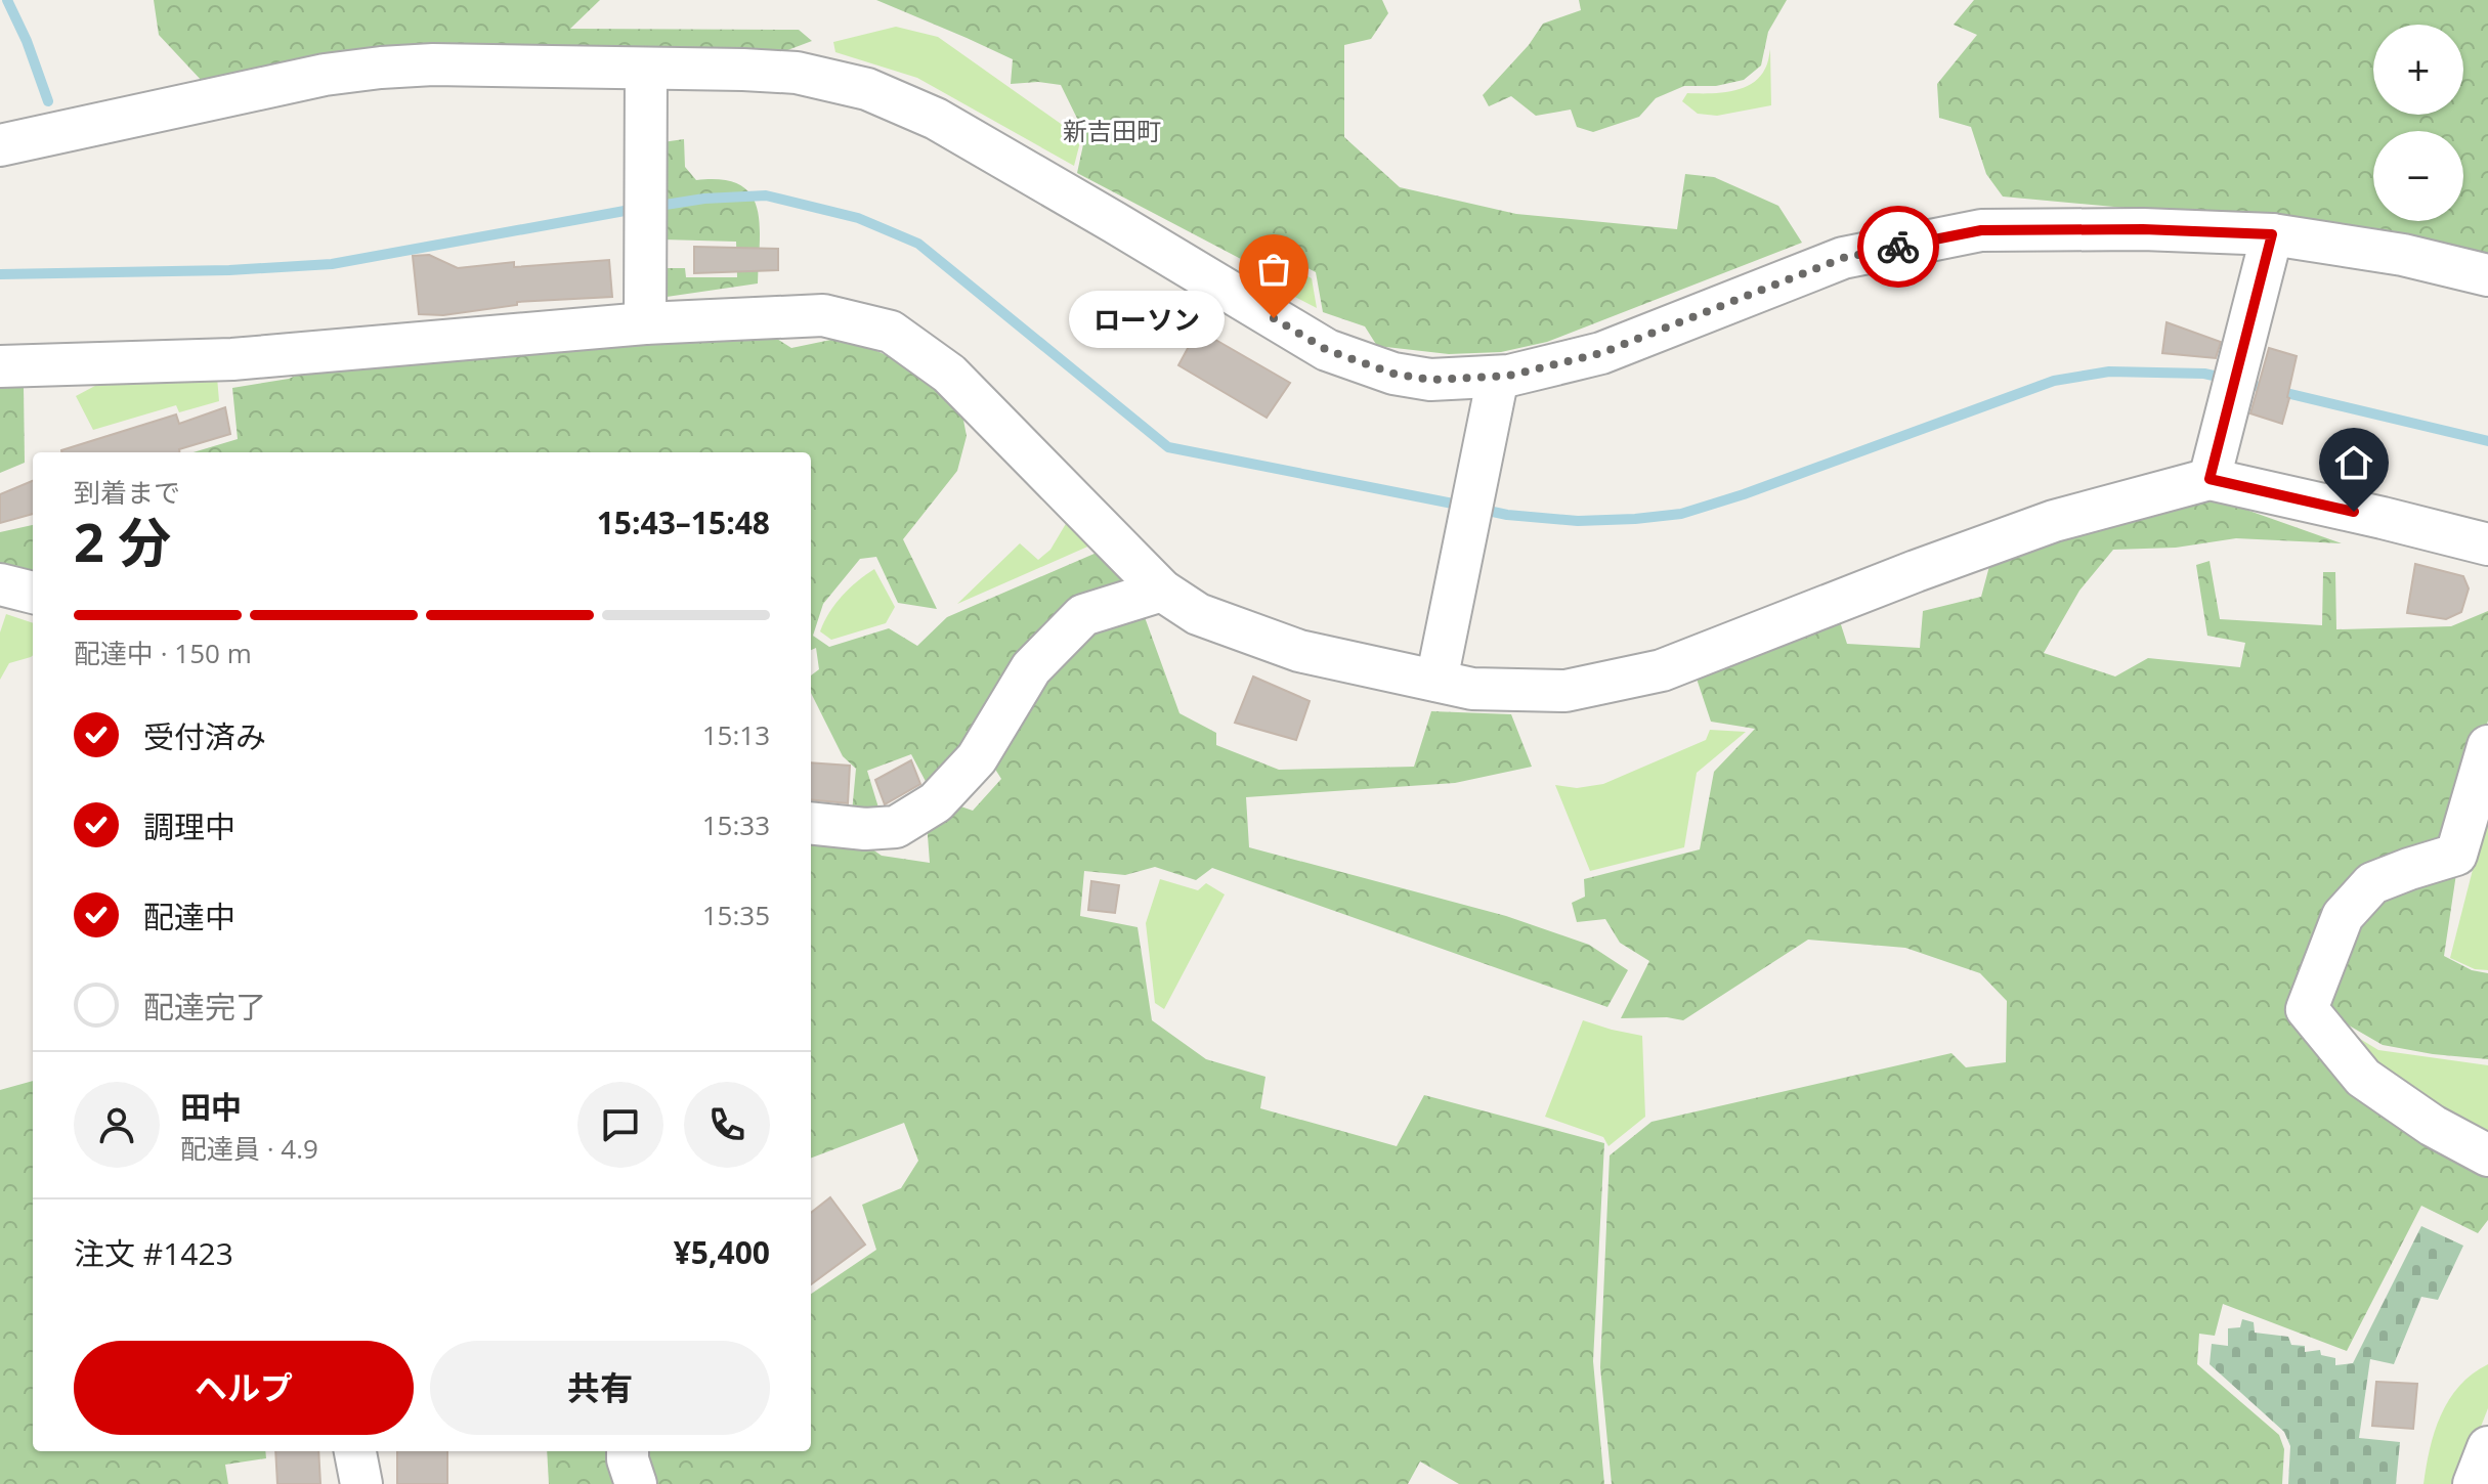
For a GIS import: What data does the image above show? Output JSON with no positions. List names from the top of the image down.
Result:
{
  "districts": ["新吉田町"],
  "places": ["ローソン"],
  "page": {
    "map_buttons": ["+", "−"],
    "bubble": "ローソン",
    "heading": ["2 分", "到着まで", "15:43–15:48"],
    "panel": [
      "田中",
      "配達員 · 4.9",
      "注文 #1423",
      "¥5,400"
    ],
    "bar": "配達中 · 150 m",
    "list": [
      ["受付済み", "15:13"],
      ["調理中", "15:33"],
      ["配達中", "15:35"],
      "配達完了"
    ],
    "buttons": ["ヘルプ", "共有"]
  }
}
